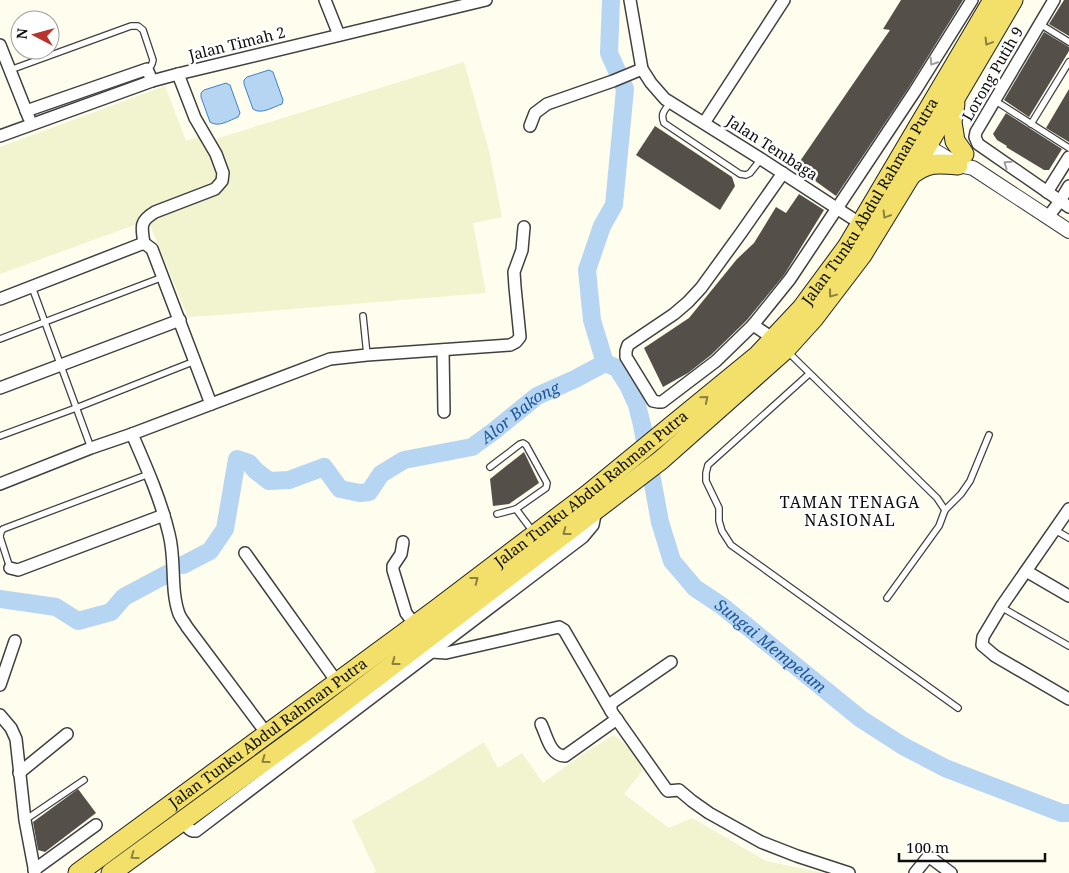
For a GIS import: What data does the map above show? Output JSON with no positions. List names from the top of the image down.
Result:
{
  "streets": {
    "main road": ["Jalan Tunku Abdul Rahman Putra"],
    "street": ["Jalan Timah 2", "Lorong Putih 9", "Jalan Tembaga"]
  },
  "crossings": [
    ["Jalan Tembaga", "Jalan Tunku Abdul Rahman Putra"]
  ],
  "districts": ["TAMAN TENAGA NASIONAL"],
  "water": ["Alor Bakong", "Sungai Mempelam"],
  "scale_bar": "100 m",
  "north": "left"
}
